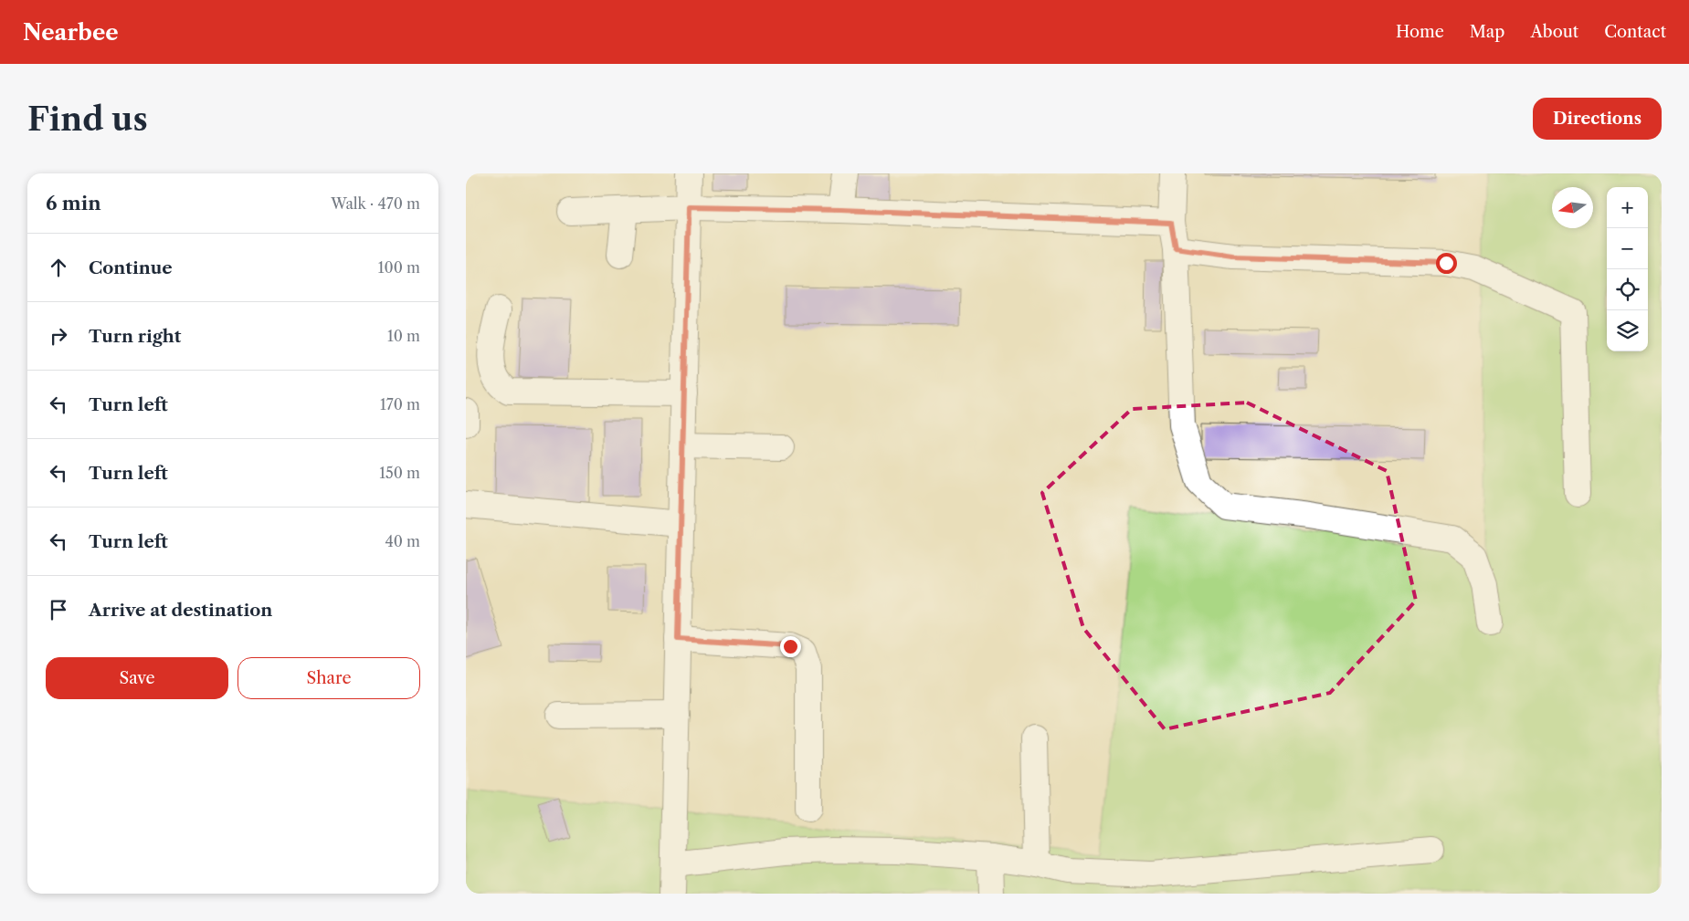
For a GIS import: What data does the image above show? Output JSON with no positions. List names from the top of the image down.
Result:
{
  "north": "left",
  "page": {
    "header": "Nearbee",
    "nav": [
      "Home",
      "Map",
      "About",
      "Contact"
    ],
    "buttons": [
      "Directions",
      ["Save", "Share"]
    ],
    "title": "Find us",
    "heading": ["6 min", "Walk · 470 m"],
    "map_buttons": ["+", "−"],
    "list": [
      ["Continue", "100 m"],
      ["Turn right", "10 m"],
      ["Turn left", "170 m"],
      ["Turn left", "150 m"],
      ["Turn left", "40 m"],
      "Arrive at destination"
    ]
  }
}
